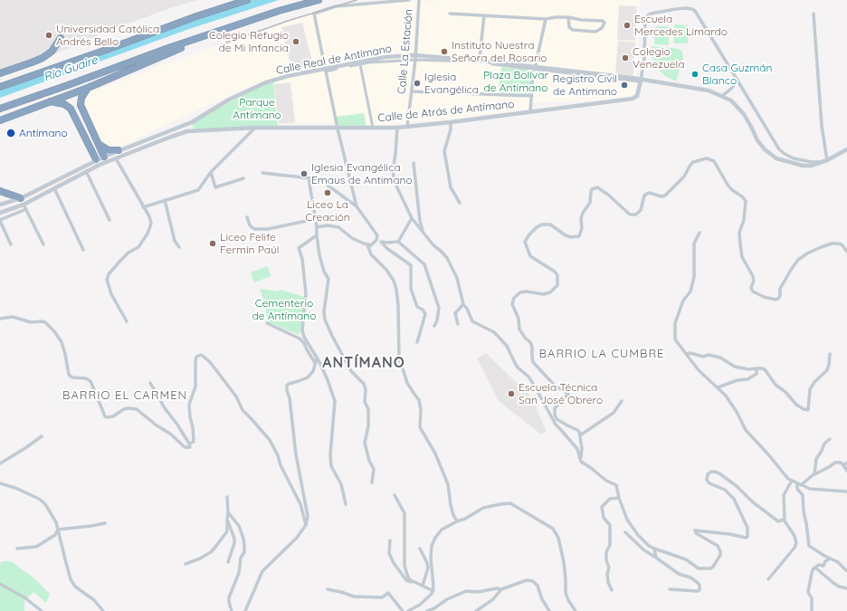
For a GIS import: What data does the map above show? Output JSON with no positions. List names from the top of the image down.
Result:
{
  "streets": {
    "street": ["Calle La Estación", "Calle Real de Antímano", "Calle de Atrás de Antímano"]
  },
  "crossings": [
    ["Calle La Estación", "Calle Real de Antímano"],
    ["Calle La Estación", "Calle de Atrás de Antímano"],
    ["Calle Real de Antímano", "Calle de Atrás de Antímano"]
  ],
  "districts": ["BARRIO LA CUMBRE", "ANTÍMANO", "BARRIO EL CARMEN"],
  "water": ["Río Guaire"],
  "parks": ["Plaza Bolívar de Antímano", "Parque Antímano", "Cementerio de Antímano"],
  "places": [
    "Escuela Mercedes Limardo",
    "Universidad Católica Andrés Bello",
    "Colegio Refugio de Mi Infancia",
    "Instituto Nuestra Señora del Rosario",
    "Colegio Venezuela",
    "Casa Guzmán Blanco",
    "Iglesia Evangélica",
    "Registro Civil de Antimano",
    "Antímano",
    "Iglesia Evangélica Emaus de Antimano",
    "Liceo La Creación",
    "Liceo Felife Fermín Paúl",
    "Escuela Técnica San José Obrero"
  ]
}
